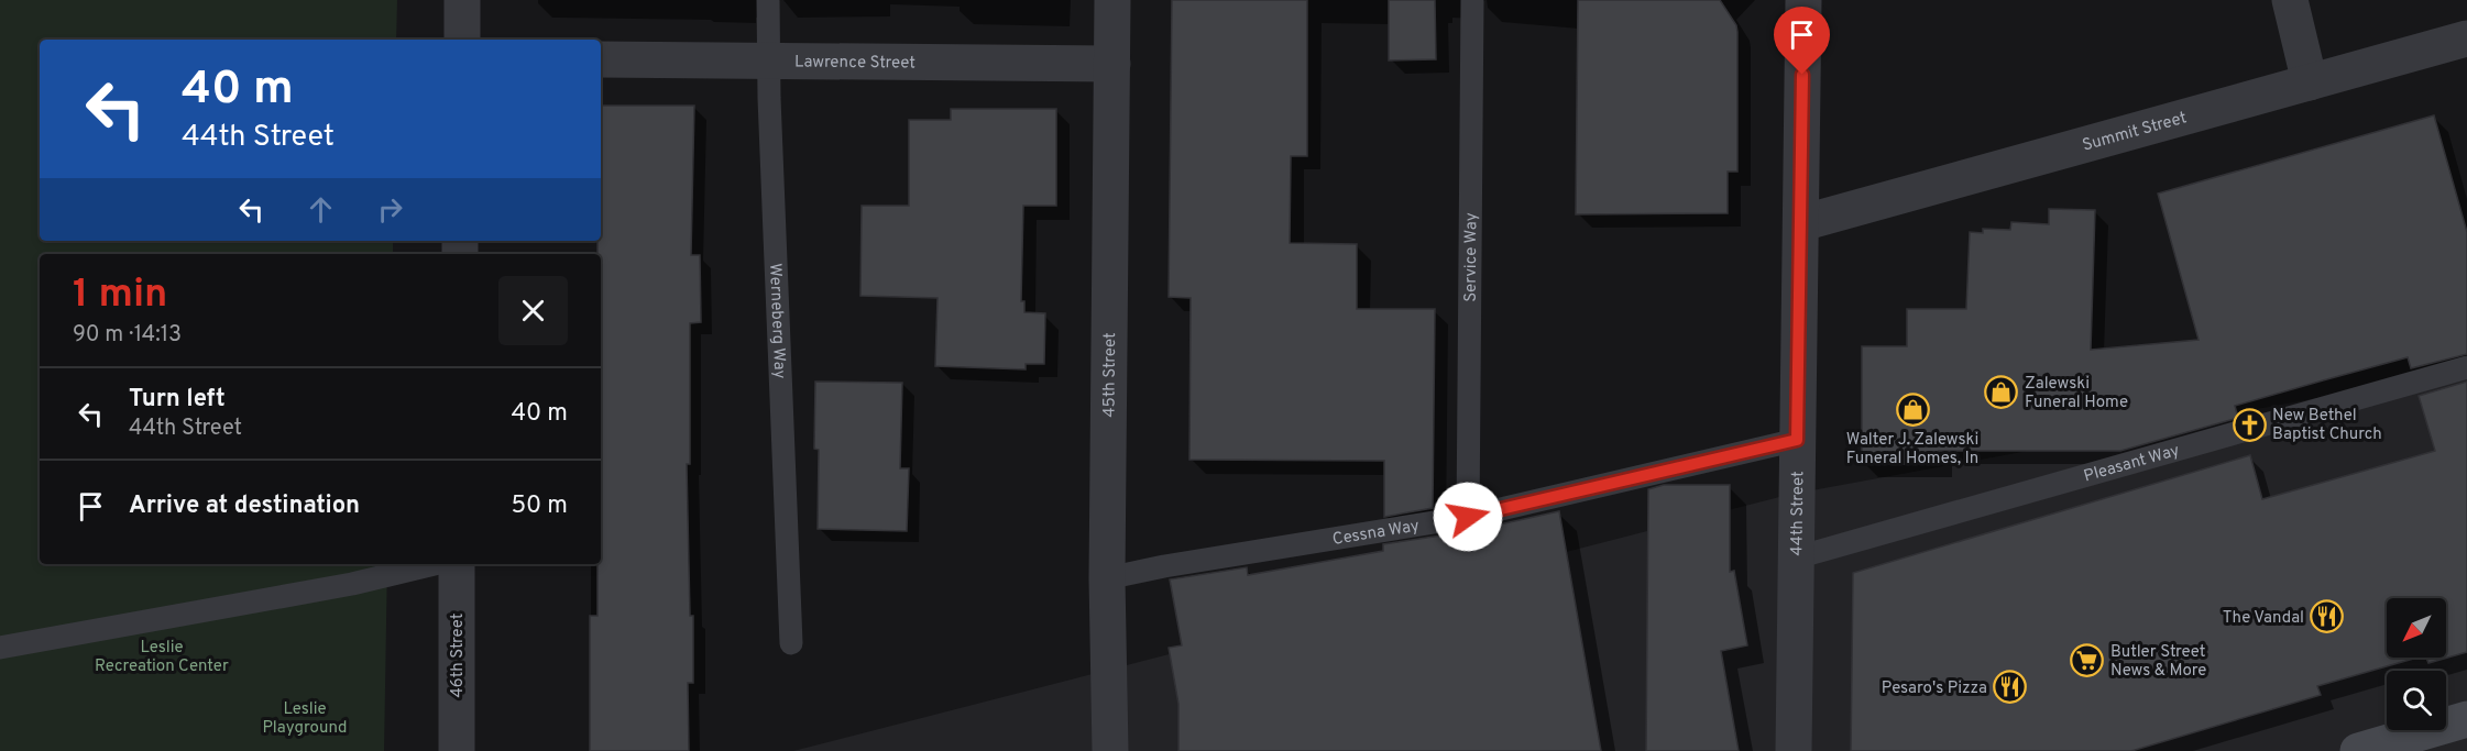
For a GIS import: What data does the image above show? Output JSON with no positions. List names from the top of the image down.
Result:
{
  "streets": {
    "street": [
      "Lawrence Street",
      "Summit Street",
      "45th Street",
      "44th Street",
      "46th Street"
    ],
    "lane": [
      "Service Way",
      "Werneberg Way",
      "Pleasant Way",
      "Cessna Way"
    ]
  },
  "crossings": [
    ["Lawrence Street", "Werneberg Way"],
    ["Lawrence Street", "45th Street"],
    ["Summit Street", "44th Street"],
    ["Service Way", "Cessna Way"],
    ["45th Street", "Cessna Way"],
    ["Pleasant Way", "44th Street"],
    ["44th Street", "Cessna Way"]
  ],
  "parks": ["Leslie Recreation Center", "Leslie Playground"],
  "places": {
    "shop": ["Zalewski Funeral Home", "Walter J. Zalewski Funeral Homes, In"],
    "church": ["New Bethel Baptist Church"],
    "restaurant": ["The Vandal", "Pesaro's Pizza"],
    "supermarket": ["Butler Street News & More"]
  },
  "north": "bottom left",
  "page": {
    "turn": ["40 m", "44th Street"],
    "heading": ["1 min", "90 m · 14:13"],
    "list": [
      {
        "name": "Turn left",
        "note": "44th Street",
        "value": "40 m"
      },
      {
        "name": "Arrive at destination",
        "value": "50 m"
      }
    ]
  }
}
